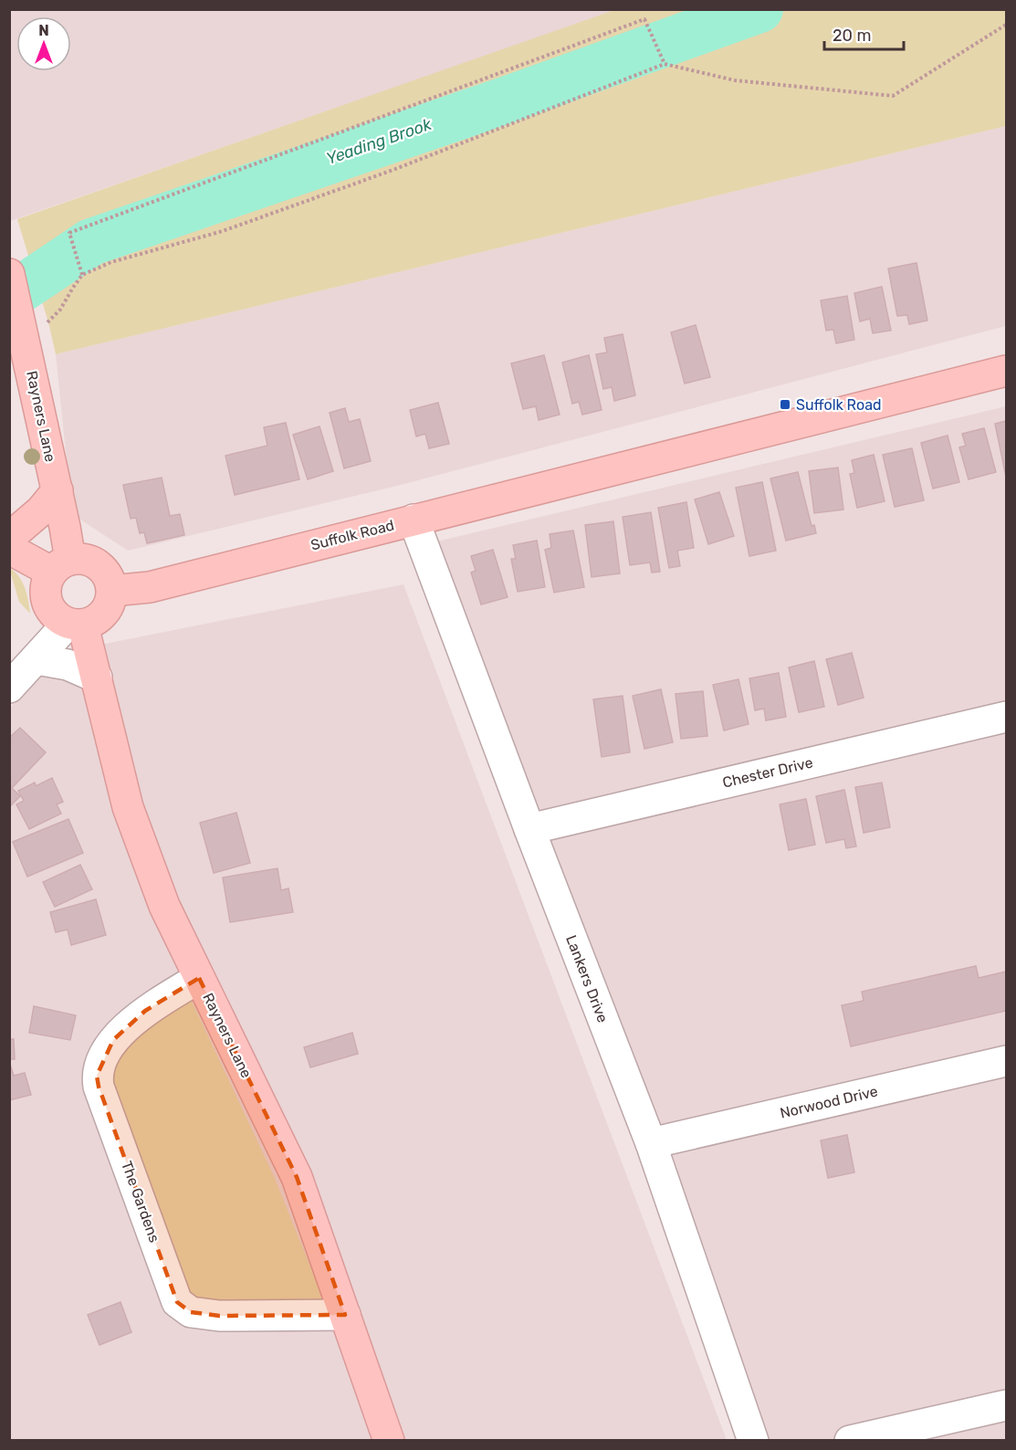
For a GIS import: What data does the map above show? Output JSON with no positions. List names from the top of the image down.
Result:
{
  "streets": {
    "street": [
      "Rayners Lane",
      "Suffolk Road",
      "Chester Drive",
      "Lankers Drive",
      "Norwood Drive",
      "The Gardens"
    ]
  },
  "crossings": [
    ["Rayners Lane", "Suffolk Road"],
    ["Rayners Lane", "The Gardens"],
    ["Suffolk Road", "Lankers Drive"],
    ["Chester Drive", "Lankers Drive"],
    ["Lankers Drive", "Norwood Drive"]
  ],
  "water": ["Yeading Brook"],
  "places": {
    "transit": ["Suffolk Road"]
  },
  "scale_bar": "20 m",
  "north": "top"
}
